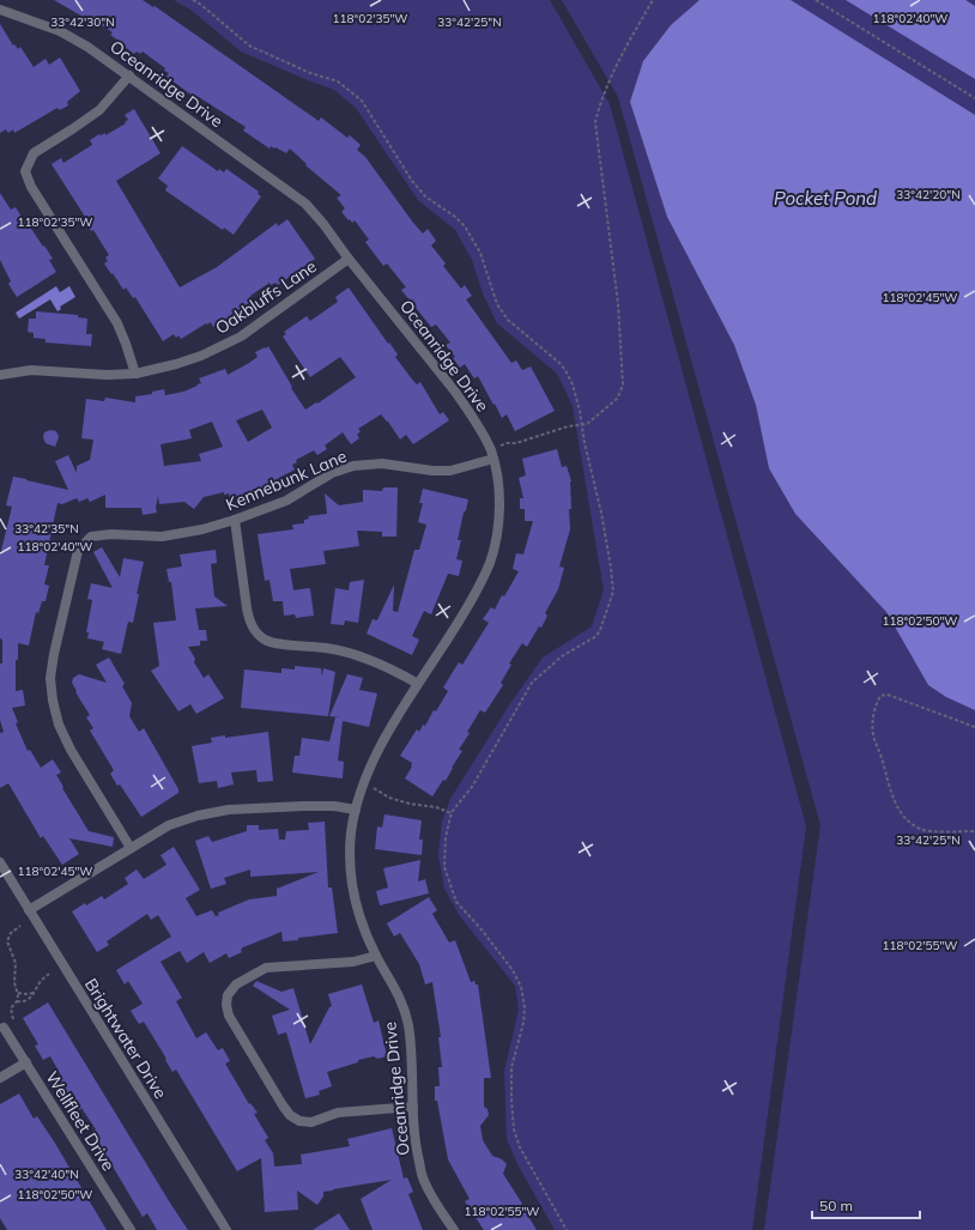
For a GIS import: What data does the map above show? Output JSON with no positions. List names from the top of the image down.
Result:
{
  "streets": {
    "street": [
      "Oceanridge Drive",
      "Oakbluffs Lane",
      "Kennebunk Lane",
      "Brightwater Drive",
      "Wellfleet Drive"
    ]
  },
  "crossings": [
    ["Oceanridge Drive", "Oakbluffs Lane"],
    ["Oceanridge Drive", "Kennebunk Lane"]
  ],
  "water": ["Pocket Pond"],
  "scale_bar": "50 m",
  "coordinates": [
    "118°02'35\"W",
    "118°02'40\"W",
    "33°42'30\"N",
    "33°42'25\"N",
    "33°42'20\"N",
    "118°02'45\"W",
    "33°42'35\"N",
    "118°02'50\"W",
    "118°02'55\"W",
    "33°42'40\"N"
  ]
}
